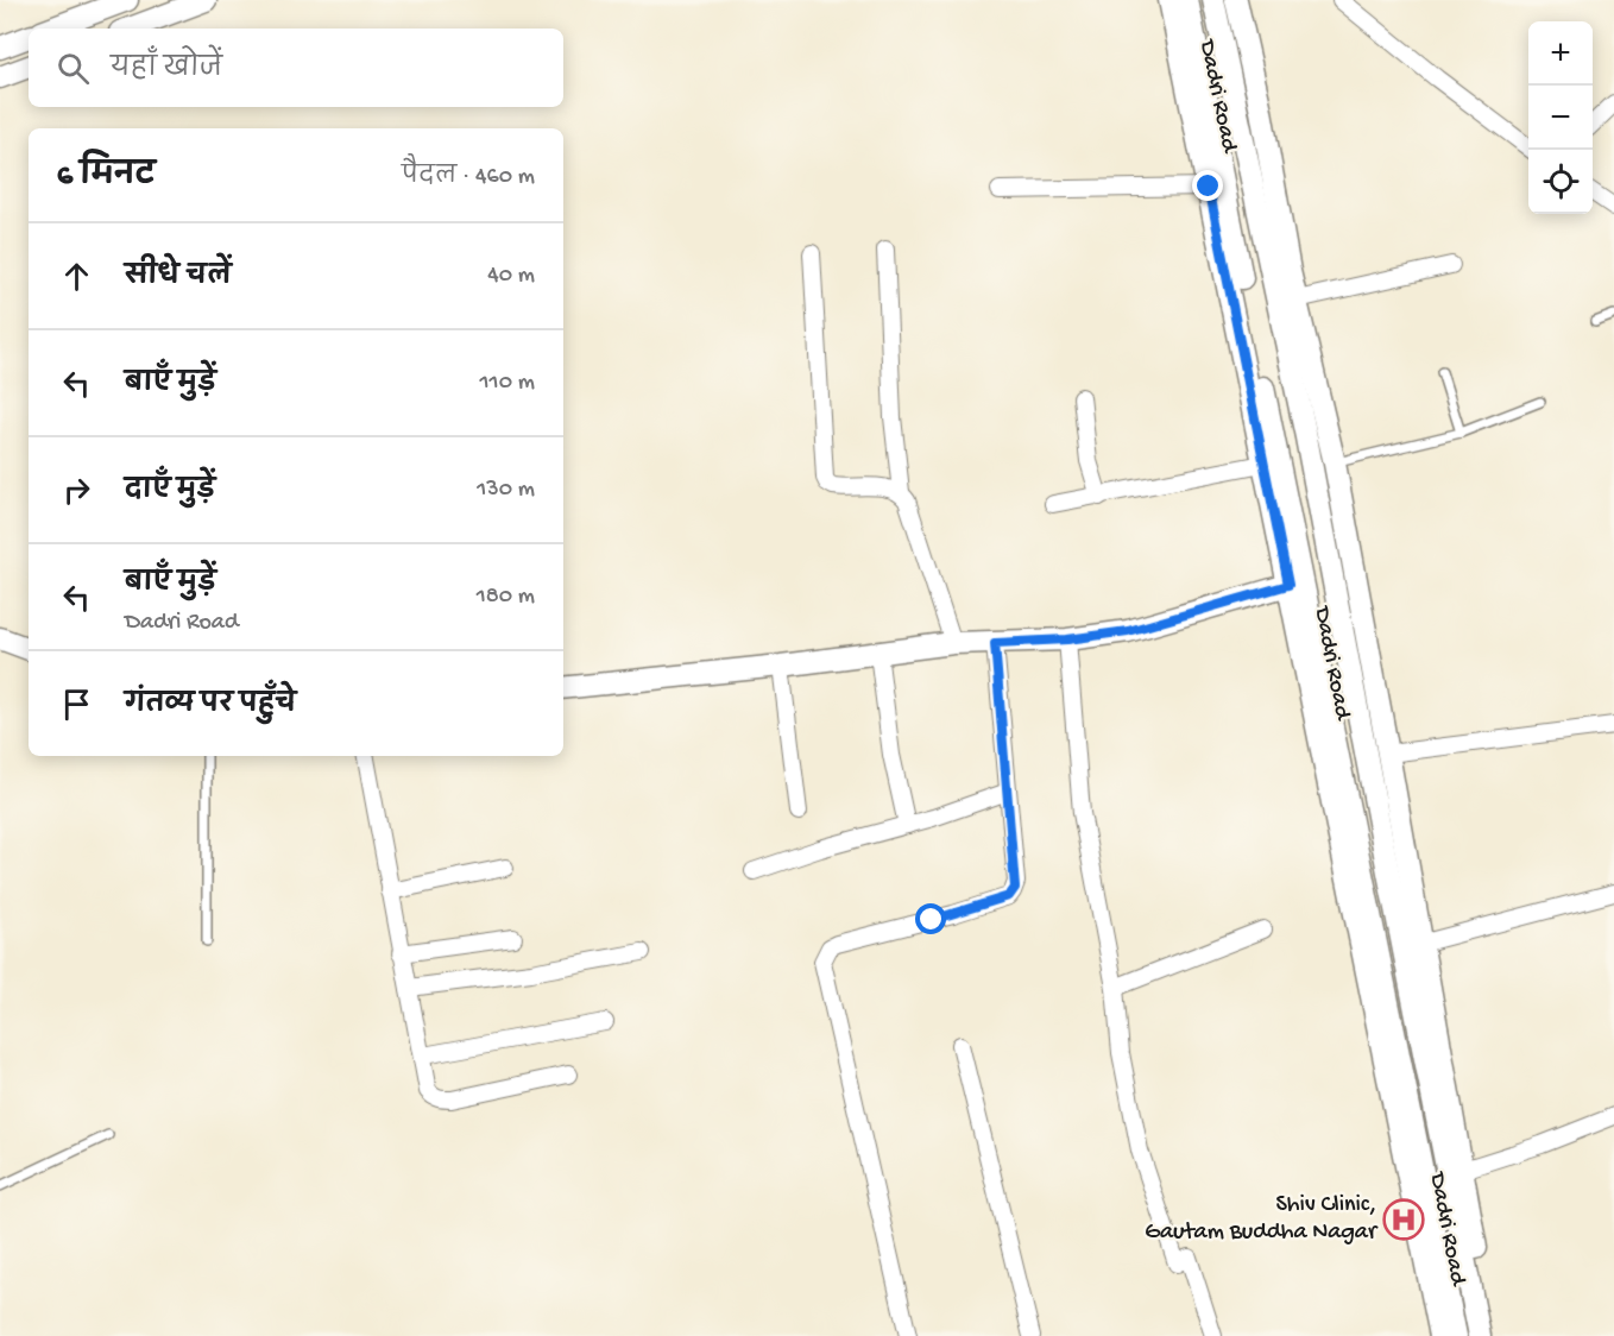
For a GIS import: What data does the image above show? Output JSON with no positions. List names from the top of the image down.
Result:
{
  "streets": {
    "street": ["Dadri Road"]
  },
  "places": {
    "hospital": ["Shiv Clinic, Gautam Buddha Nagar"]
  },
  "page": {
    "map_buttons": ["+", "−"],
    "search": "यहाँ खोजें",
    "heading": ["6 मिनट", "पैदल · 460 m"],
    "list": [
      ["सीधे चलें", "40 m"],
      ["बाएँ मुड़ें", "110 m"],
      ["दाएँ मुड़ें", "130 m"],
      ["बाएँ मुड़ें", "Dadri Road", "180 m"],
      "गंतव्य पर पहुँचे"
    ]
  }
}
